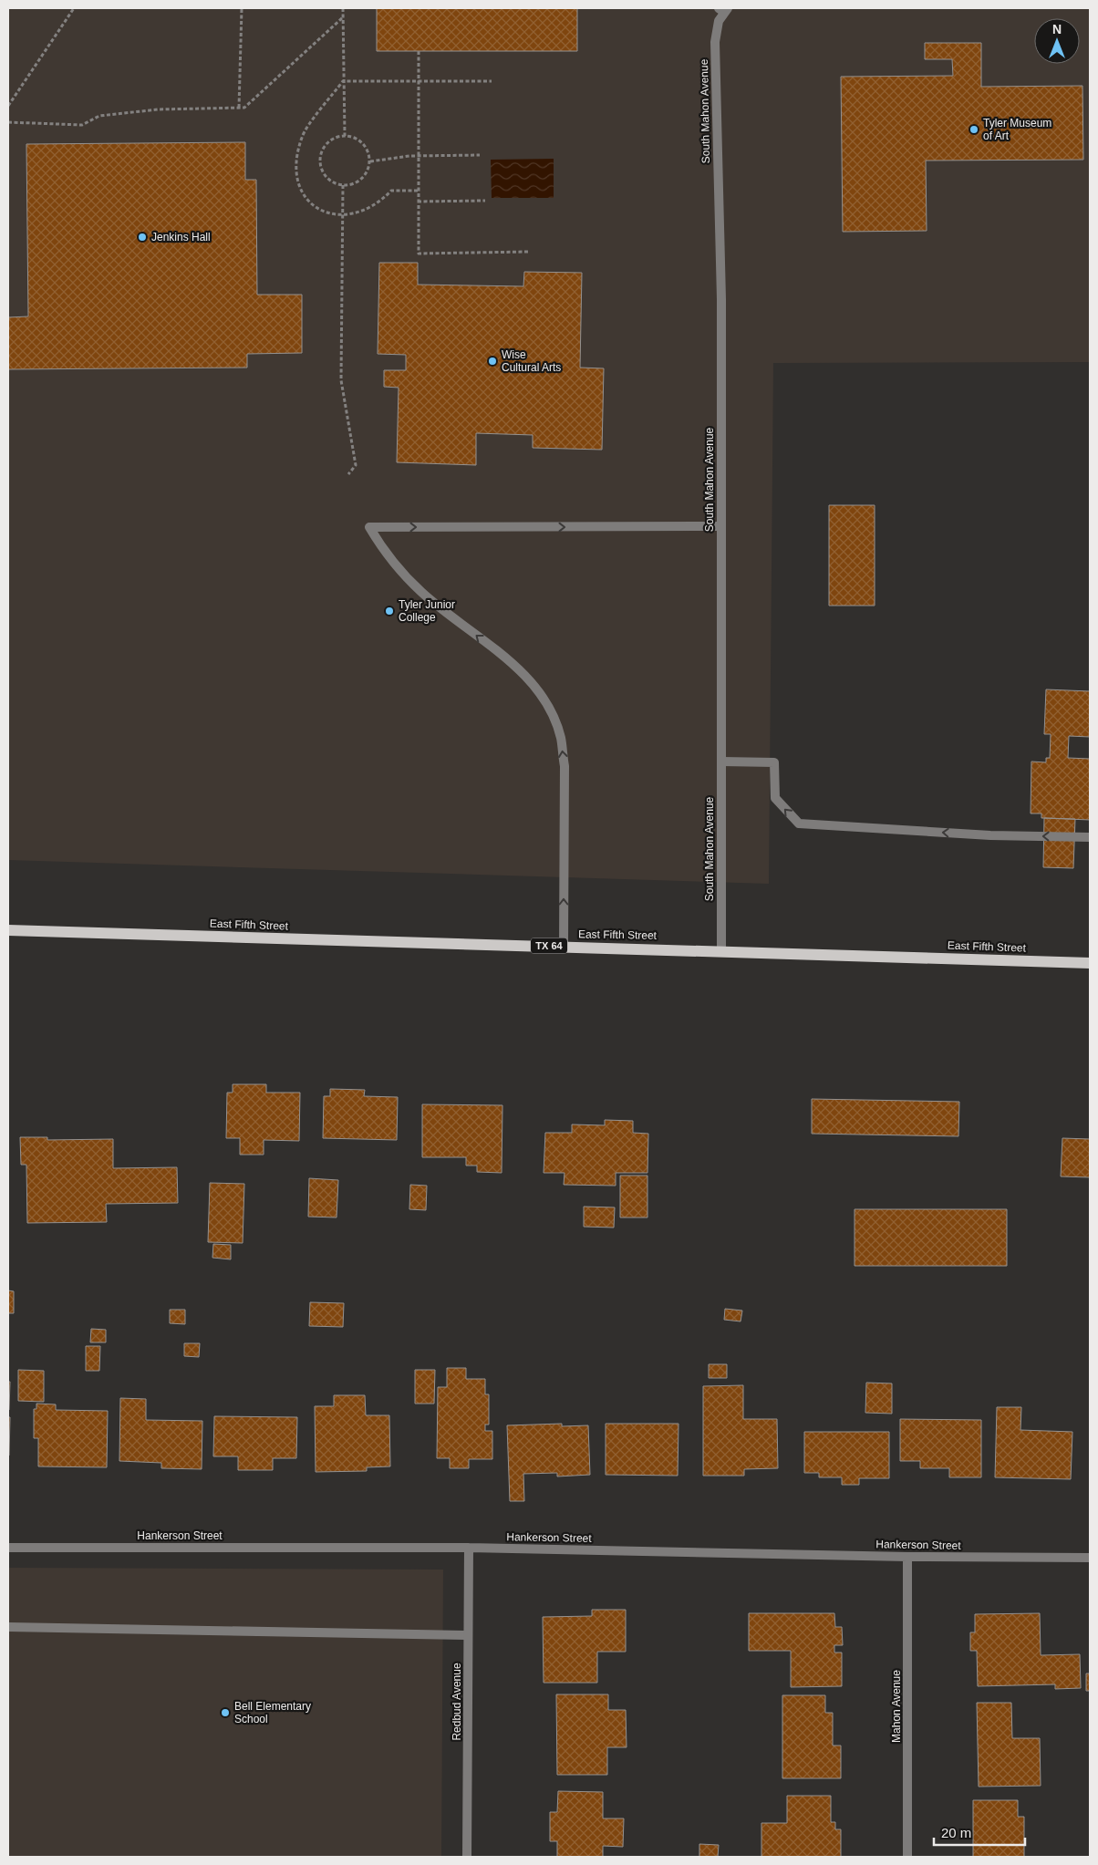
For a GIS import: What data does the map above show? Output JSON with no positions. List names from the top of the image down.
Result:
{
  "streets": {
    "main road": ["East Fifth Street", "TX 64"],
    "street": [
      "South Mahon Avenue",
      "Hankerson Street",
      "Redbud Avenue",
      "Mahon Avenue"
    ]
  },
  "crossings": [
    ["South Mahon Avenue", "East Fifth Street"],
    ["Hankerson Street", "Redbud Avenue"],
    ["Hankerson Street", "Mahon Avenue"]
  ],
  "places": [
    "Tyler Museum of Art",
    "Jenkins Hall",
    "Wise Cultural Arts",
    "Tyler Junior College",
    "Bell Elementary School"
  ],
  "scale_bar": "20 m",
  "north": "top"
}
